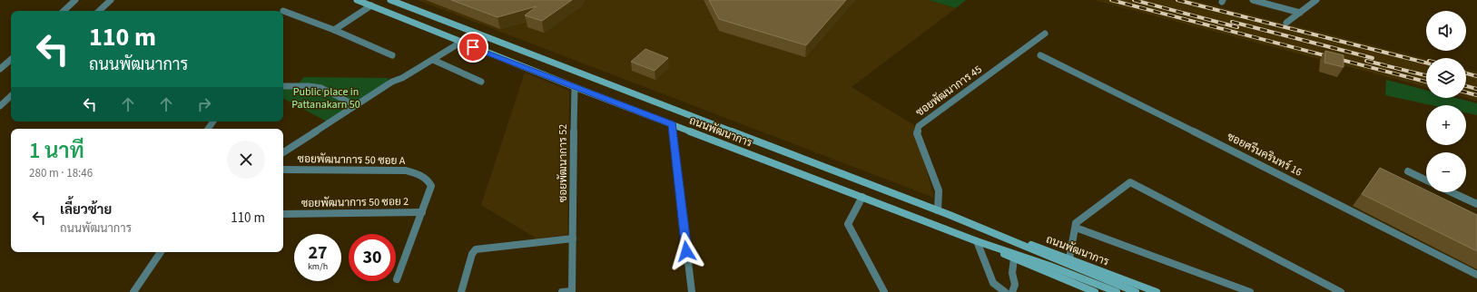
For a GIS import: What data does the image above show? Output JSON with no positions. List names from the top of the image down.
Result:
{
  "streets": {
    "main road": ["ถนนพัฒนาการ"],
    "street": [
      "ซอยพัฒนาการ 45",
      "ซอยศรีนครินทร์ 16",
      "ซอยพัฒนาการ 50 ซอย A",
      "ซอยพัฒนาการ 52",
      "ซอยพัฒนาการ 50 ซอย 2"
    ]
  },
  "crossings": [
    ["ซอยพัฒนาการ 45", "ถนนพัฒนาการ"],
    ["ถนนพัฒนาการ", "ซอยพัฒนาการ 52"],
    ["ซอยพัฒนาการ 50 ซอย A", "ซอยพัฒนาการ 50 ซอย 2"]
  ],
  "parks": ["Public place in Pattanakarn 50"],
  "page": {
    "map_buttons": ["+", "−"],
    "turn": ["110 m", "ถนนพัฒนาการ"],
    "heading": ["1 นาที", "280 m · 18:46"],
    "list": [
      {
        "name": "เลี้ยวซ้าย",
        "note": "ถนนพัฒนาการ",
        "value": "110 m"
      }
    ],
    "speed": "27 km/h",
    "limit": "30"
  }
}
